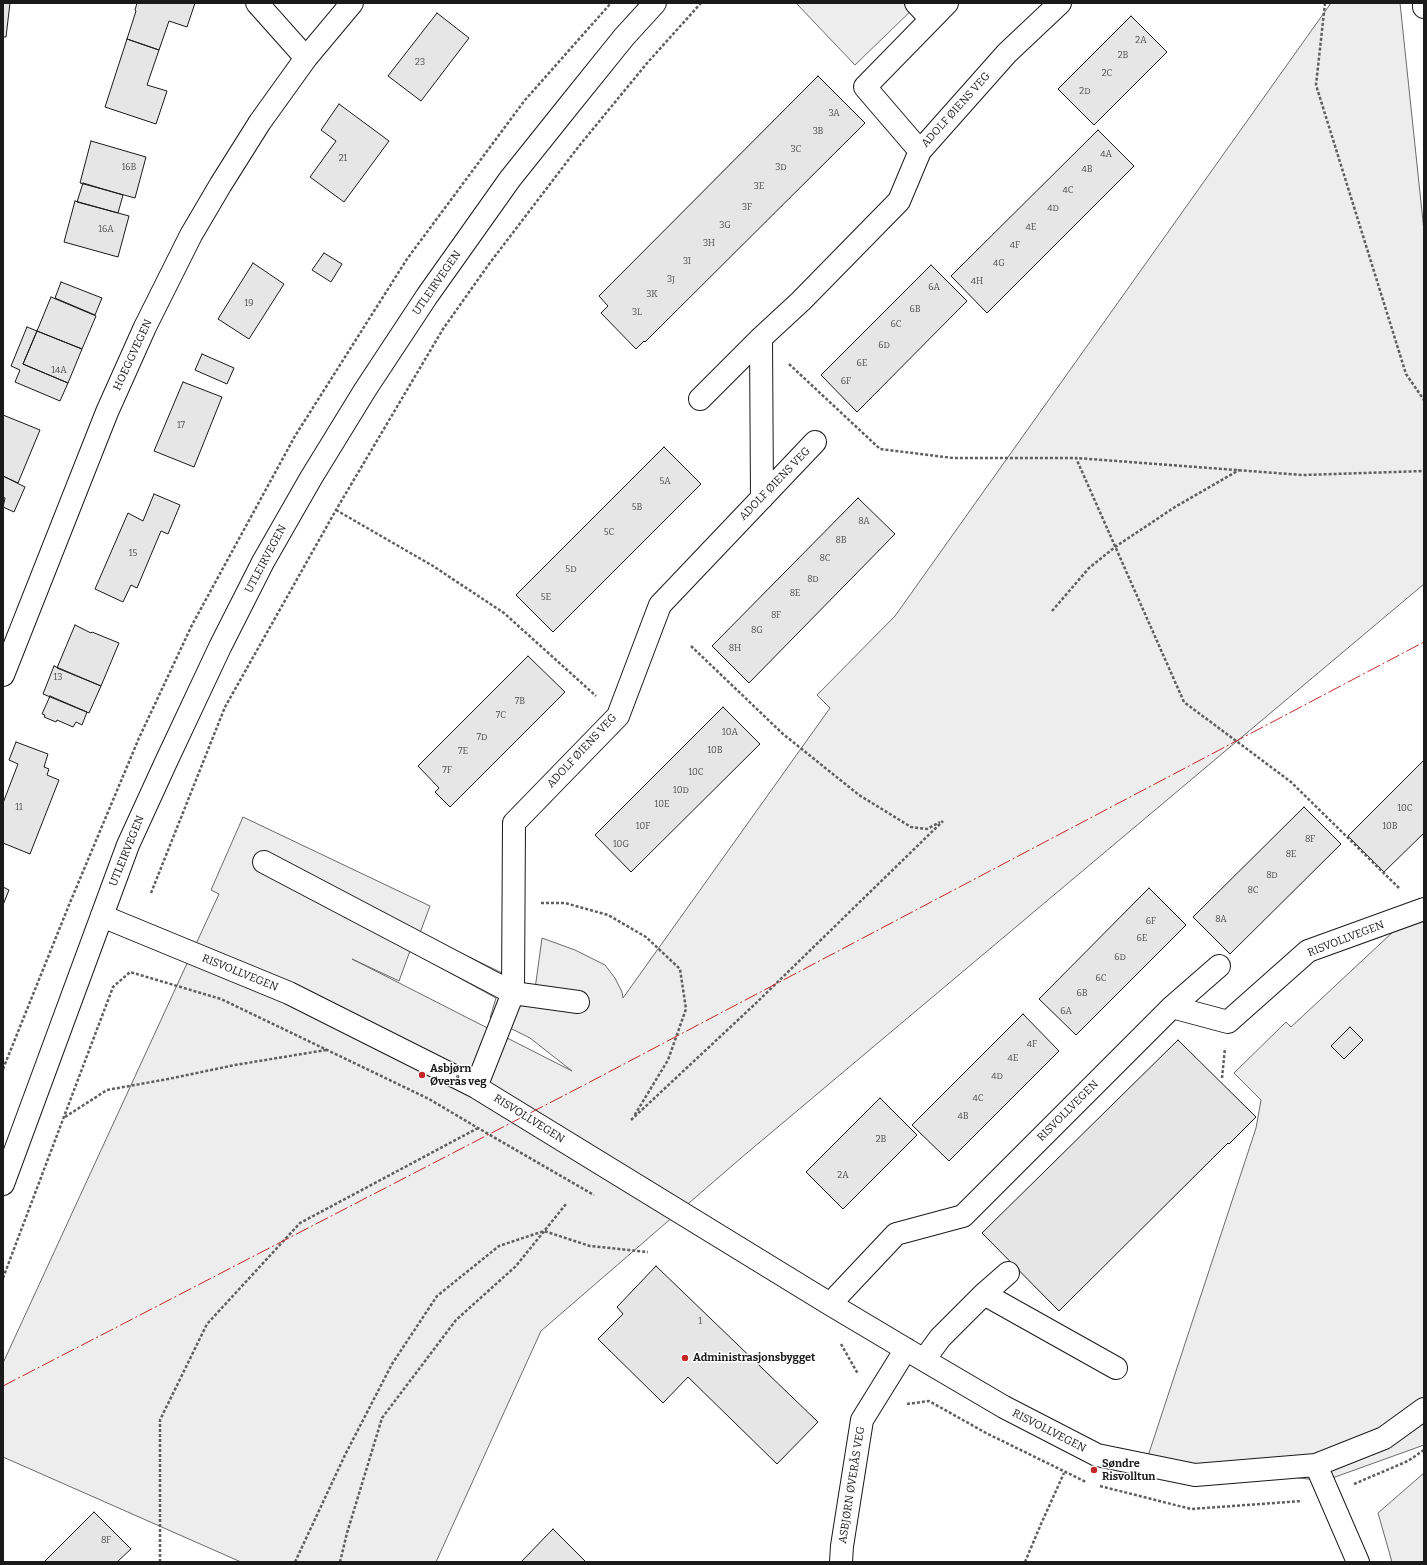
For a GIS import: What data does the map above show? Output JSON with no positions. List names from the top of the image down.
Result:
{
  "streets": {
    "street": [
      "ADOLF ØIENS VEG",
      "UTLEIRVEGEN",
      "HOEGGVEGEN",
      "RISVOLLVEGEN",
      "ASBJØRN ØVERÅS VEG"
    ]
  },
  "crossings": [
    ["ADOLF ØIENS VEG", "RISVOLLVEGEN"],
    ["UTLEIRVEGEN", "RISVOLLVEGEN"],
    ["RISVOLLVEGEN", "ASBJØRN ØVERÅS VEG"]
  ],
  "places": ["Asbjørn Øverås veg", "Administrasjonsbygget", "Søndre Risvolltun"],
  "house_numbers": [
    "2A",
    "2B",
    "23",
    "2C",
    "2D",
    "3A",
    "3B",
    "3C",
    "4A",
    "21",
    "16B",
    "3D",
    "4B",
    "3E",
    "4C",
    "3F",
    "4D",
    "3G",
    "4E",
    "16A",
    "3H",
    "4F",
    "3I",
    "4G",
    "3J",
    "4H",
    "6A",
    "3K",
    "19",
    "6B",
    "3L",
    "6C",
    "6D",
    "6E",
    "14A",
    "6F",
    "17",
    "5A",
    "5B",
    "8A",
    "5C",
    "8B",
    "15",
    "8C",
    "5D",
    "8D",
    "8E",
    "5E",
    "8F",
    "8G",
    "8H",
    "13",
    "7B",
    "7C",
    "10A",
    "7D",
    "10B",
    "7E",
    "7F",
    "10C",
    "10D",
    "10E",
    "11",
    "10C",
    "10F",
    "10B",
    "8F",
    "10G",
    "8E",
    "8D",
    "8C",
    "8A",
    "6F",
    "6E",
    "6D",
    "6C",
    "6B",
    "6A",
    "4F",
    "4E",
    "4D",
    "4C",
    "4B",
    "2B",
    "2A",
    "1",
    "8F"
  ]
}
